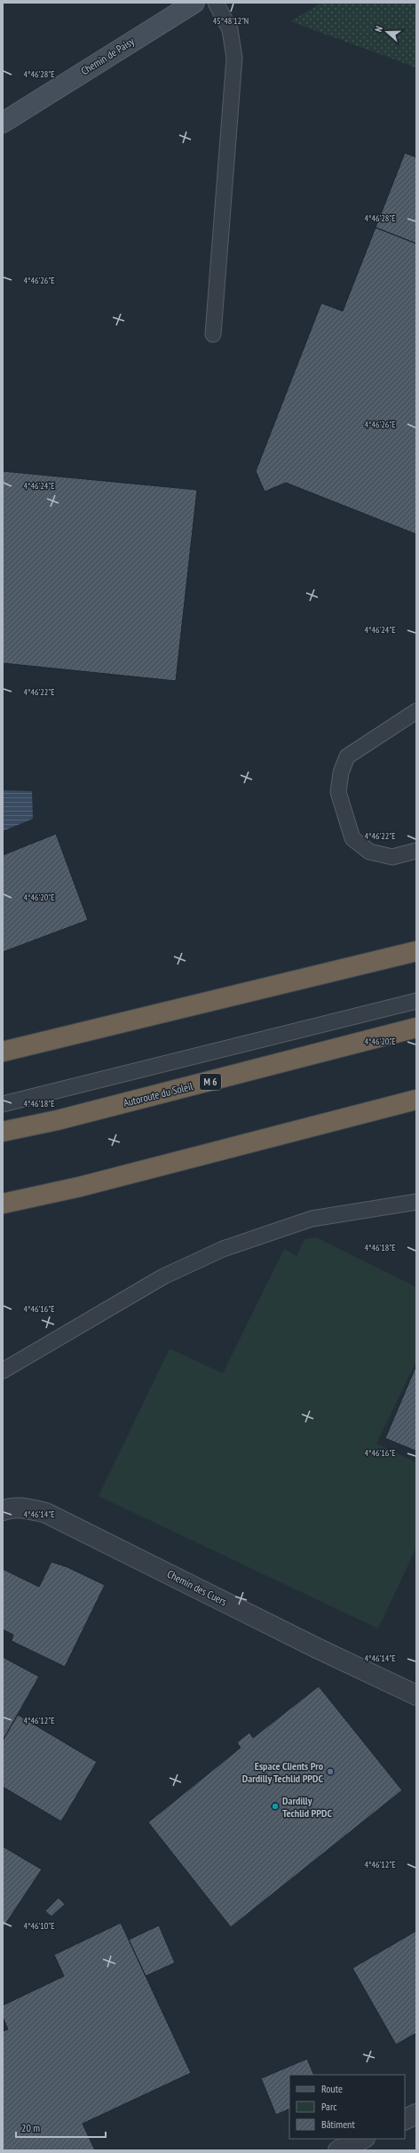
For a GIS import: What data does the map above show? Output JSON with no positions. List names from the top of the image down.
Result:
{
  "streets": {
    "highway": ["M 6", "Autoroute du Soleil"],
    "street": ["Chemin de Paisy", "Chemin des Cuers"]
  },
  "places": ["Espace Clients Pro Dardilly Techlid PPDC", "Dardilly Techlid PPDC"],
  "legend": ["Route", "Parc", "Bâtiment"],
  "scale_bar": "20 m",
  "north": "left",
  "coordinates": [
    "45°48'12\"N",
    "4°46'28\"E",
    "4°46'26\"E",
    "4°46'24\"E",
    "4°46'22\"E",
    "4°46'20\"E",
    "4°46'18\"E",
    "4°46'16\"E",
    "4°46'14\"E",
    "4°46'12\"E",
    "4°46'10\"E"
  ]
}
